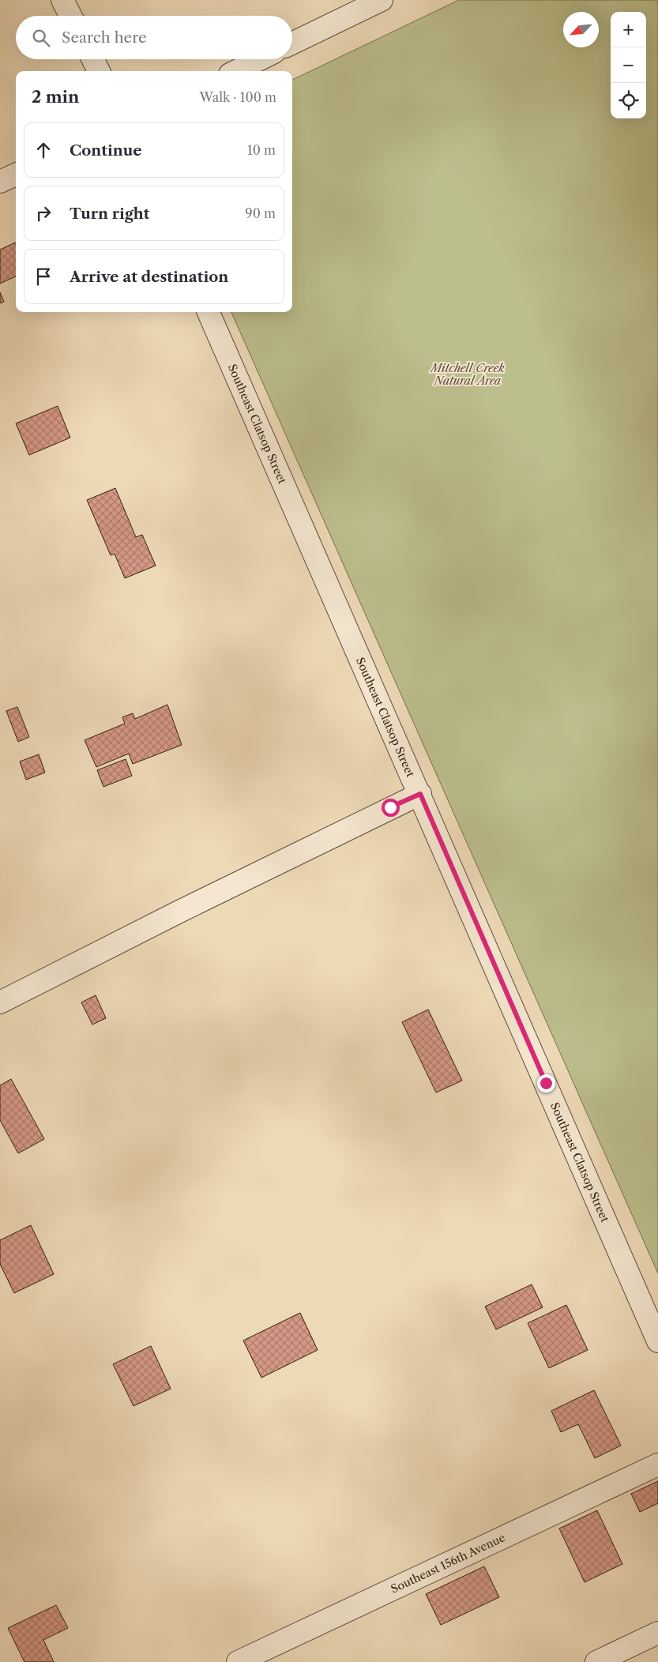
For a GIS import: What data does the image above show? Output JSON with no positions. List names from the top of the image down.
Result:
{
  "streets": {
    "street": ["Southeast Clatsop Street", "Southeast 156th Avenue"]
  },
  "parks": ["Mitchell Creek Natural Area"],
  "north": "bottom left",
  "page": {
    "map_buttons": ["+", "−"],
    "search": "Search here",
    "heading": ["2 min", "Walk · 100 m"],
    "list": [
      ["Continue", "10 m"],
      ["Turn right", "90 m"],
      "Arrive at destination"
    ]
  }
}
